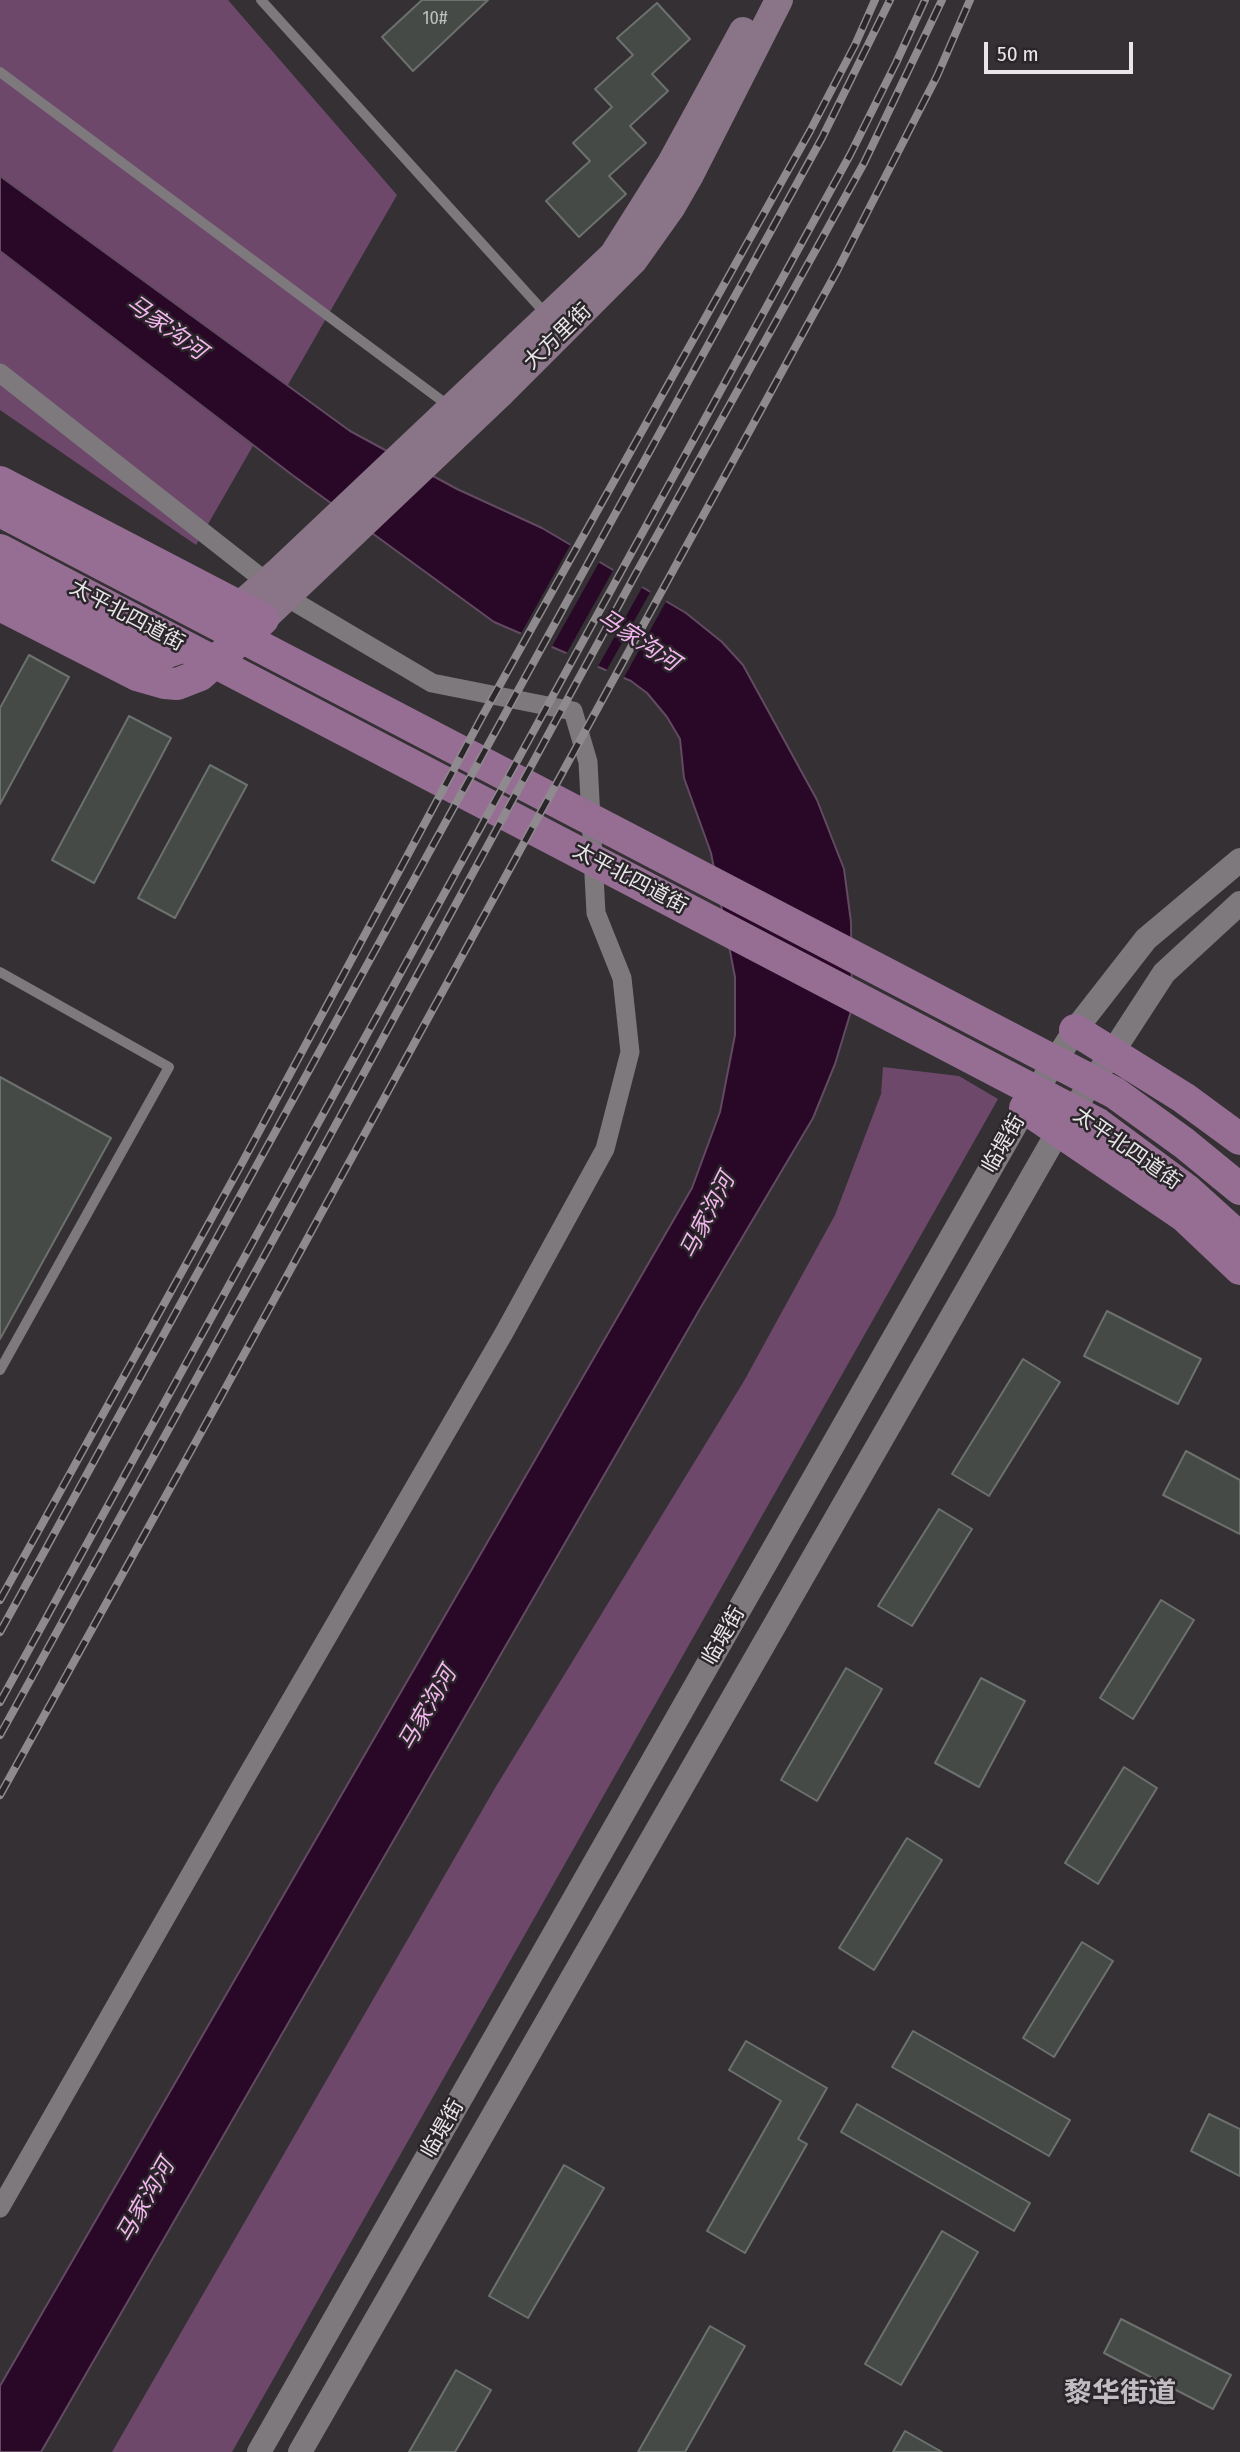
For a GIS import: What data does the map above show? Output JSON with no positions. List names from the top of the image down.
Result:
{
  "streets": {
    "main road": ["大方里街", "太平北四道街"],
    "street": ["临堤街"]
  },
  "crossings": [
    ["太平北四道街", "临堤街"]
  ],
  "districts": ["黎华街道"],
  "water": ["马家沟河"],
  "house_numbers": ["10#"],
  "scale_bar": "50 m"
}
